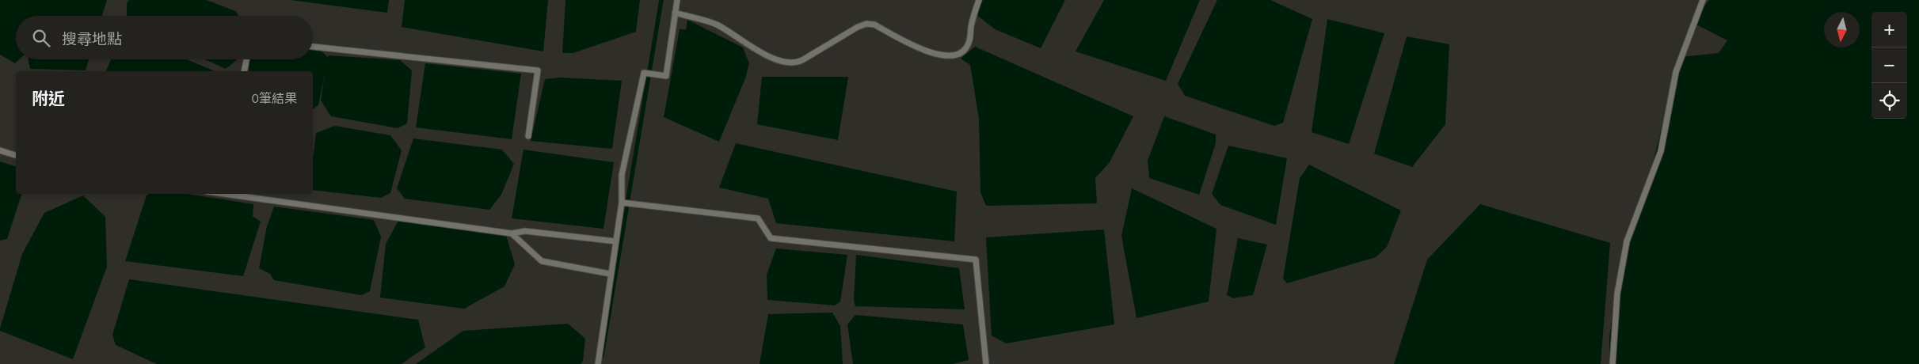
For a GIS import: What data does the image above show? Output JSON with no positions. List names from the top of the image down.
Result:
{
  "north": "bottom",
  "page": {
    "map_buttons": ["+", "−"],
    "search": "搜尋地點",
    "heading": ["附近", "0筆結果"]
  }
}
